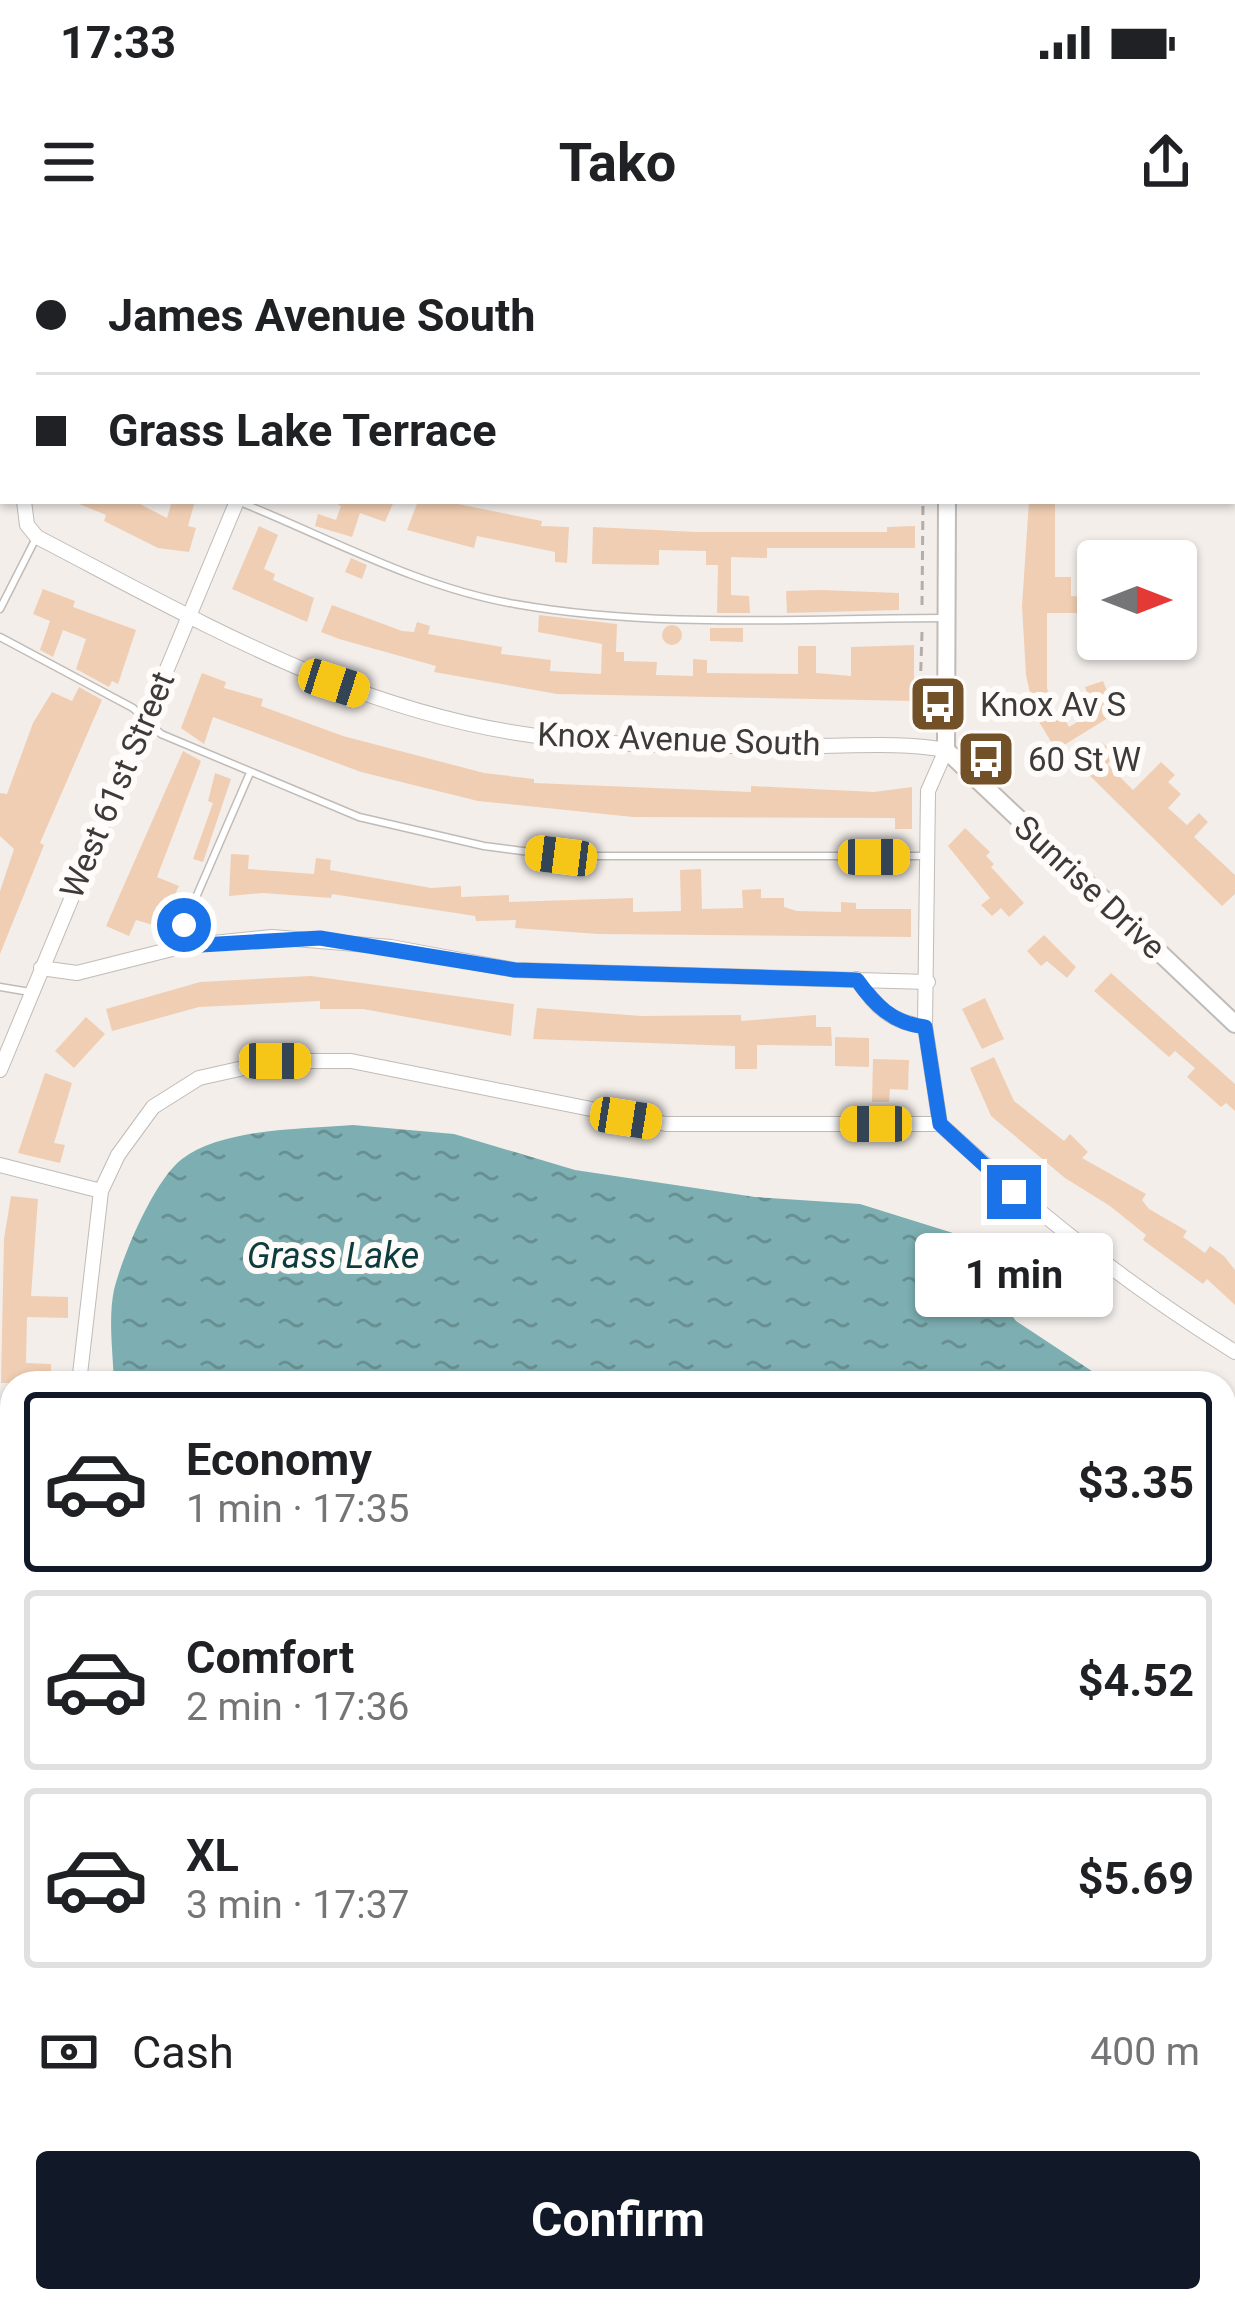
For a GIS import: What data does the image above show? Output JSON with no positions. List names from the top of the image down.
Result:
{
  "streets": {
    "street": ["Knox Avenue South", "West 61st Street", "Sunrise Drive"]
  },
  "crossings": [
    ["Knox Avenue South", "West 61st Street"],
    ["Knox Avenue South", "Sunrise Drive"]
  ],
  "water": ["Grass Lake"],
  "places": {
    "bus stop": ["Knox Av S", "60 St W"]
  },
  "north": "right",
  "page": {
    "status": "17:33",
    "header": "Tako",
    "banner": ["James Avenue South", "Grass Lake Terrace"],
    "bubble": "1 min",
    "list": [
      {
        "name": "Economy",
        "note": "1 min · 17:35",
        "value": "$3.35"
      },
      {
        "name": "Comfort",
        "note": "2 min · 17:36",
        "value": "$4.52"
      },
      {
        "name": "XL",
        "note": "3 min · 17:37",
        "value": "$5.69"
      }
    ],
    "pay": ["Cash", "400 m"],
    "buttons": "Confirm"
  }
}
